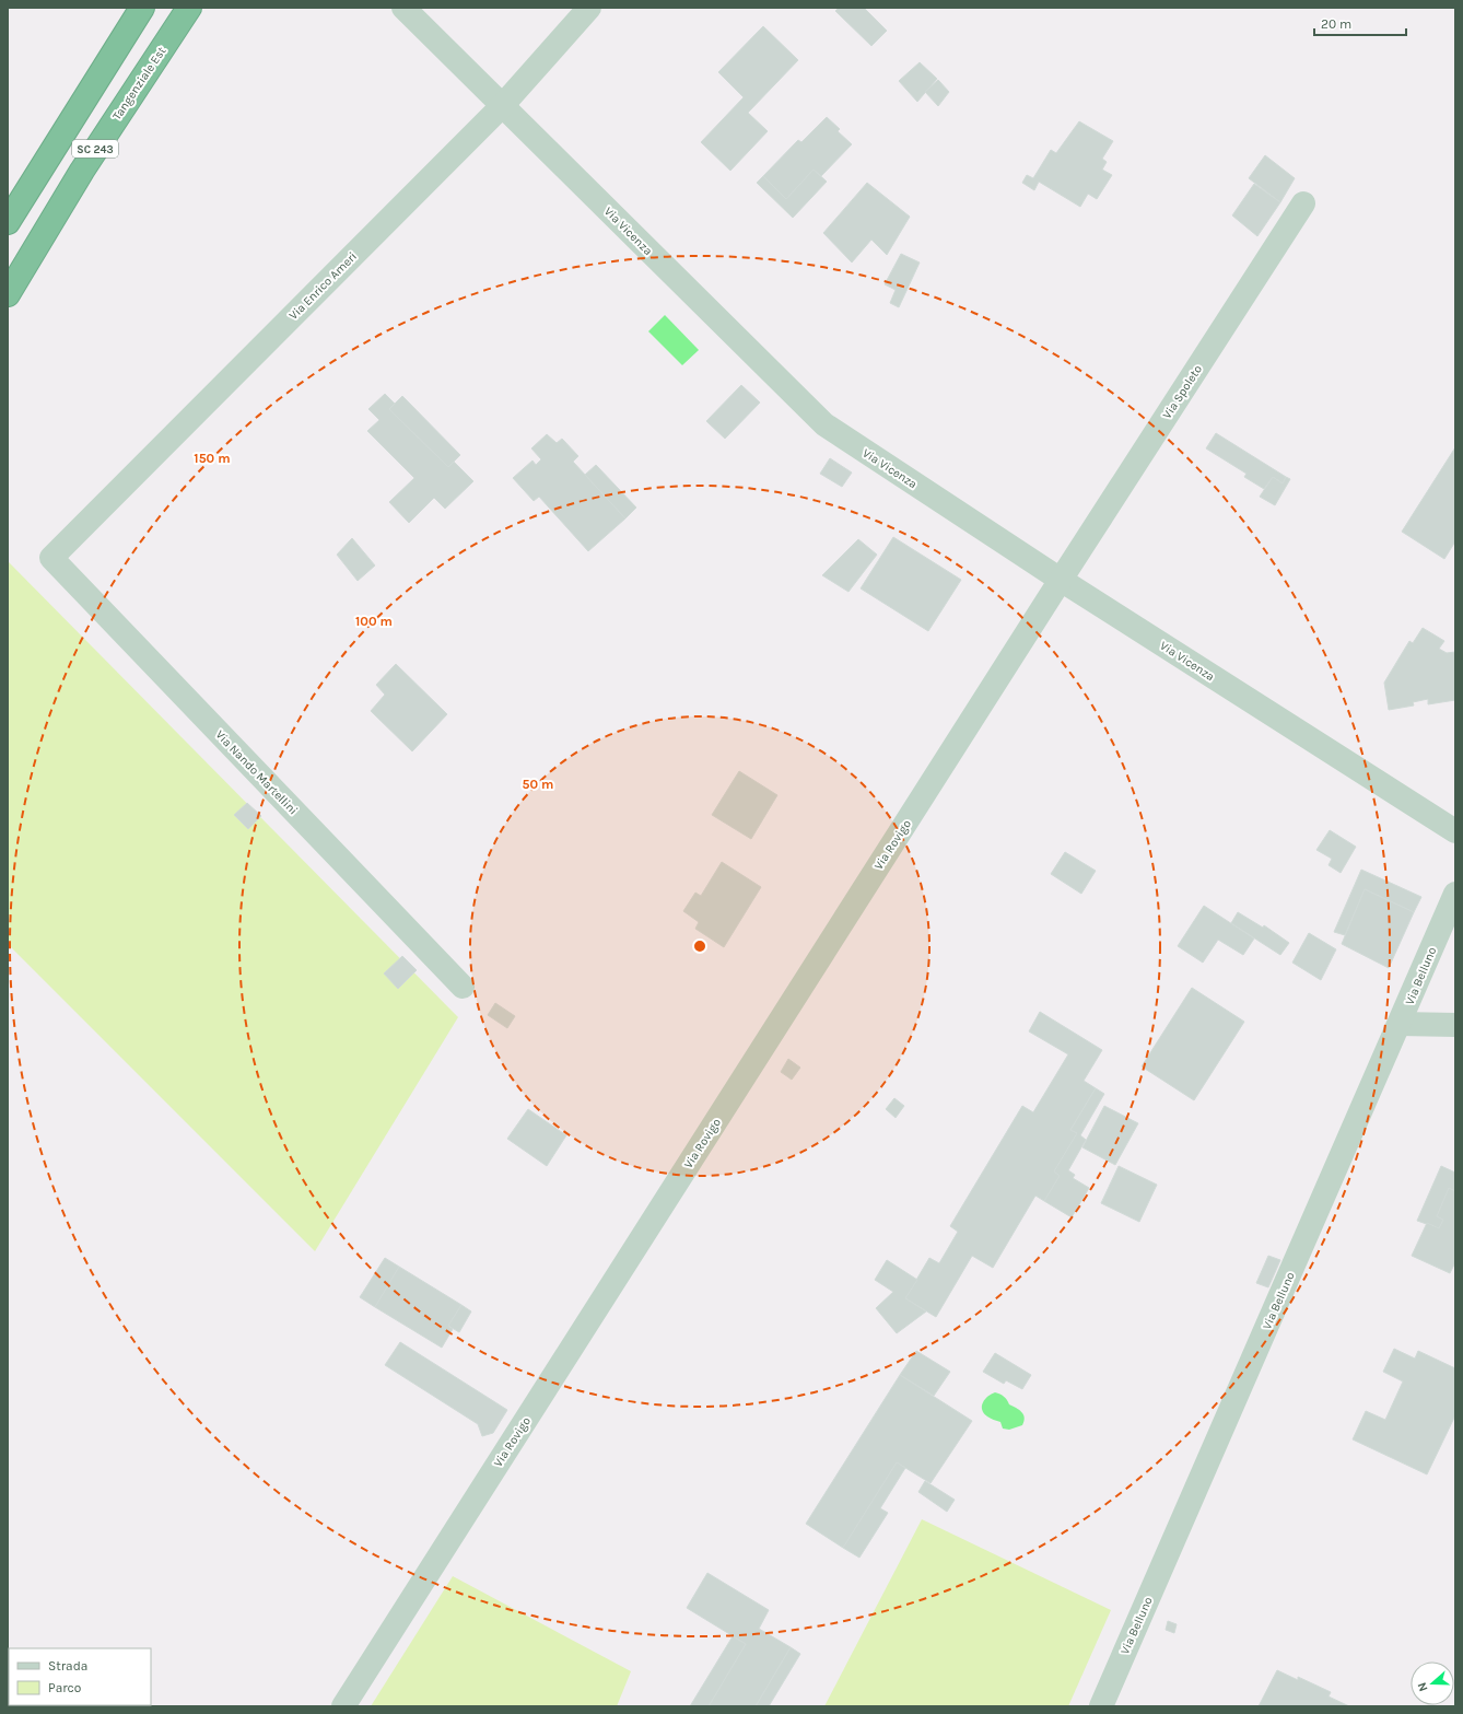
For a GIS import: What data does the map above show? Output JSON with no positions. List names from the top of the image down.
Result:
{
  "streets": {
    "highway": ["Tangenziale Est", "SC 243"],
    "street": [
      "Via Vicenza",
      "Via Enrico Ameri",
      "Via Spoleto",
      "Via Nando Martellini",
      "Via Rovigo",
      "Via Belluno"
    ]
  },
  "crossings": [
    ["Via Vicenza", "Via Enrico Ameri"],
    ["Via Vicenza", "Via Spoleto"],
    ["Via Vicenza", "Via Rovigo"],
    ["Via Enrico Ameri", "Via Nando Martellini"],
    ["Via Spoleto", "Via Rovigo"]
  ],
  "legend": ["Strada", "Parco"],
  "scale_bar": "20 m",
  "north": "left",
  "rings": ["150 m", "100 m", "50 m"]
}
